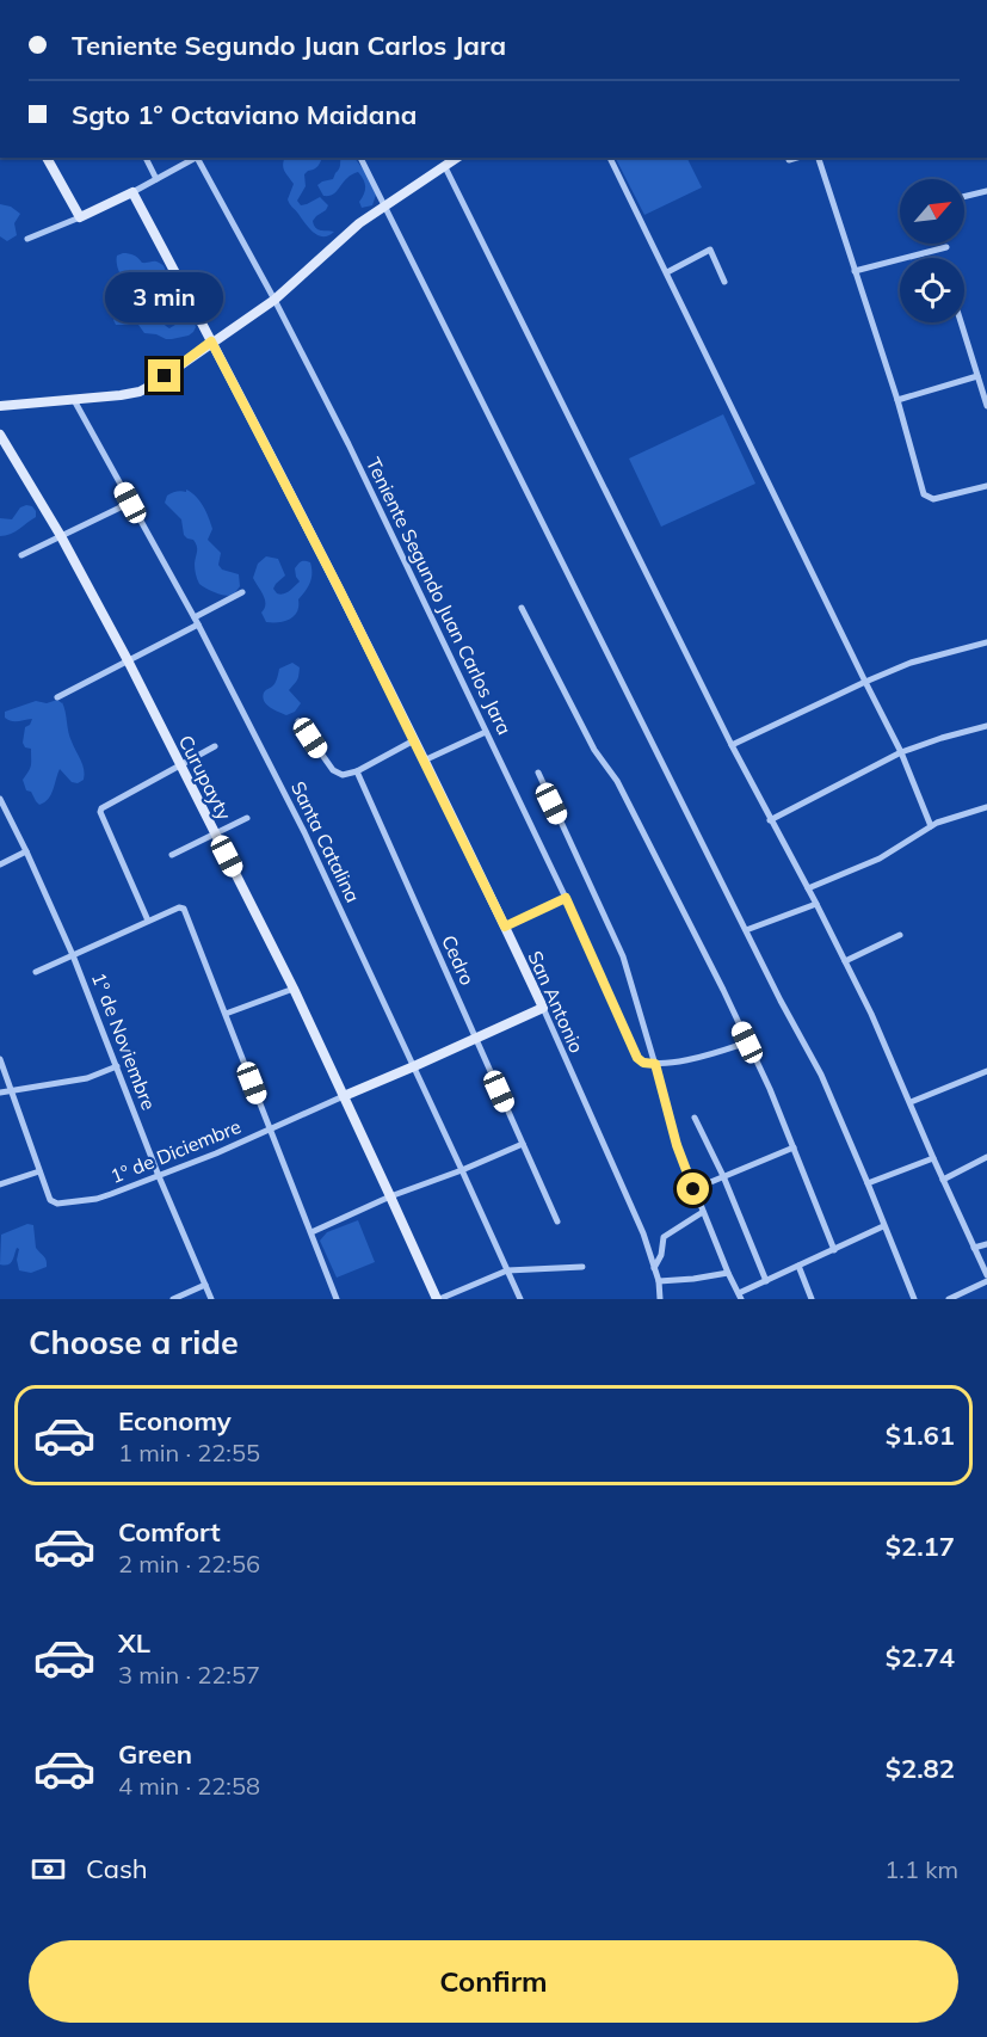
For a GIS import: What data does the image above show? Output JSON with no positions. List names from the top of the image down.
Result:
{
  "streets": {
    "street": [
      "Teniente Segundo Juan Carlos Jara",
      "Curupayty",
      "Santa Catalina",
      "Cedro",
      "San Antonio",
      "1º de Noviembre",
      "1º de Diciembre"
    ]
  },
  "crossings": [
    ["Curupayty", "1º de Diciembre"],
    ["1º de Noviembre", "1º de Diciembre"]
  ],
  "north": "top right",
  "page": {
    "banner": ["Teniente Segundo Juan Carlos Jara", "Sgto 1° Octaviano Maidana"],
    "bubble": "3 min",
    "heading": "Choose a ride",
    "list": [
      {
        "name": "Economy",
        "note": "1 min · 22:55",
        "value": "$1.61"
      },
      {
        "name": "Comfort",
        "note": "2 min · 22:56",
        "value": "$2.17"
      },
      {
        "name": "XL",
        "note": "3 min · 22:57",
        "value": "$2.74"
      },
      {
        "name": "Green",
        "note": "4 min · 22:58",
        "value": "$2.82"
      }
    ],
    "pay": ["Cash", "1.1 km"],
    "buttons": "Confirm"
  }
}
